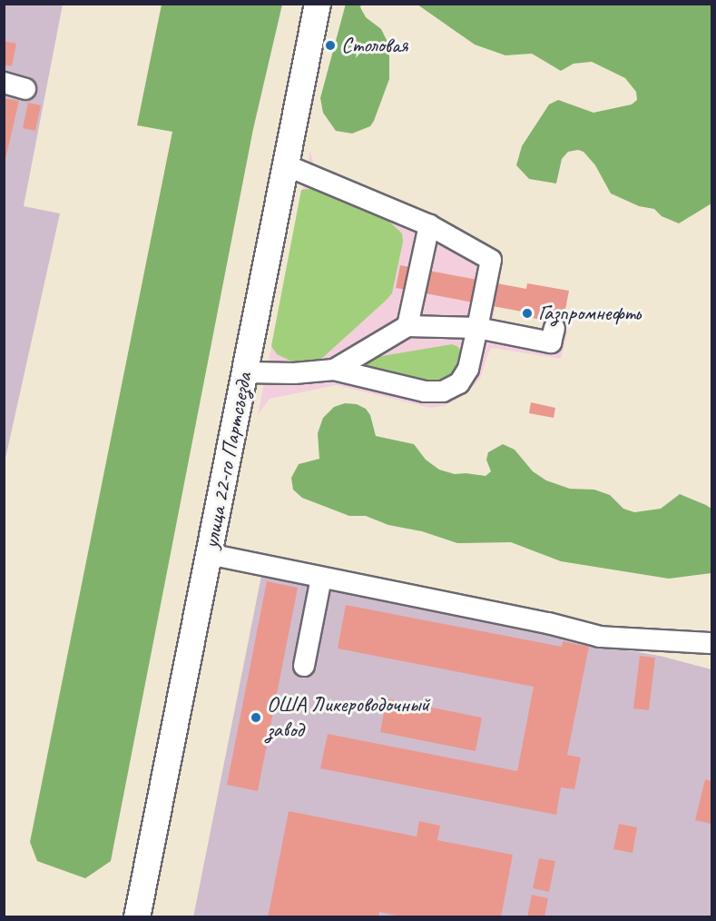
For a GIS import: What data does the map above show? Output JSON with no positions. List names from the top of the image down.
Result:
{
  "streets": {
    "main road": ["улица 22-го Партсъезда"]
  },
  "places": ["Столовая", "Газпромнефть", "ОША Ликероводочный завод"]
}
